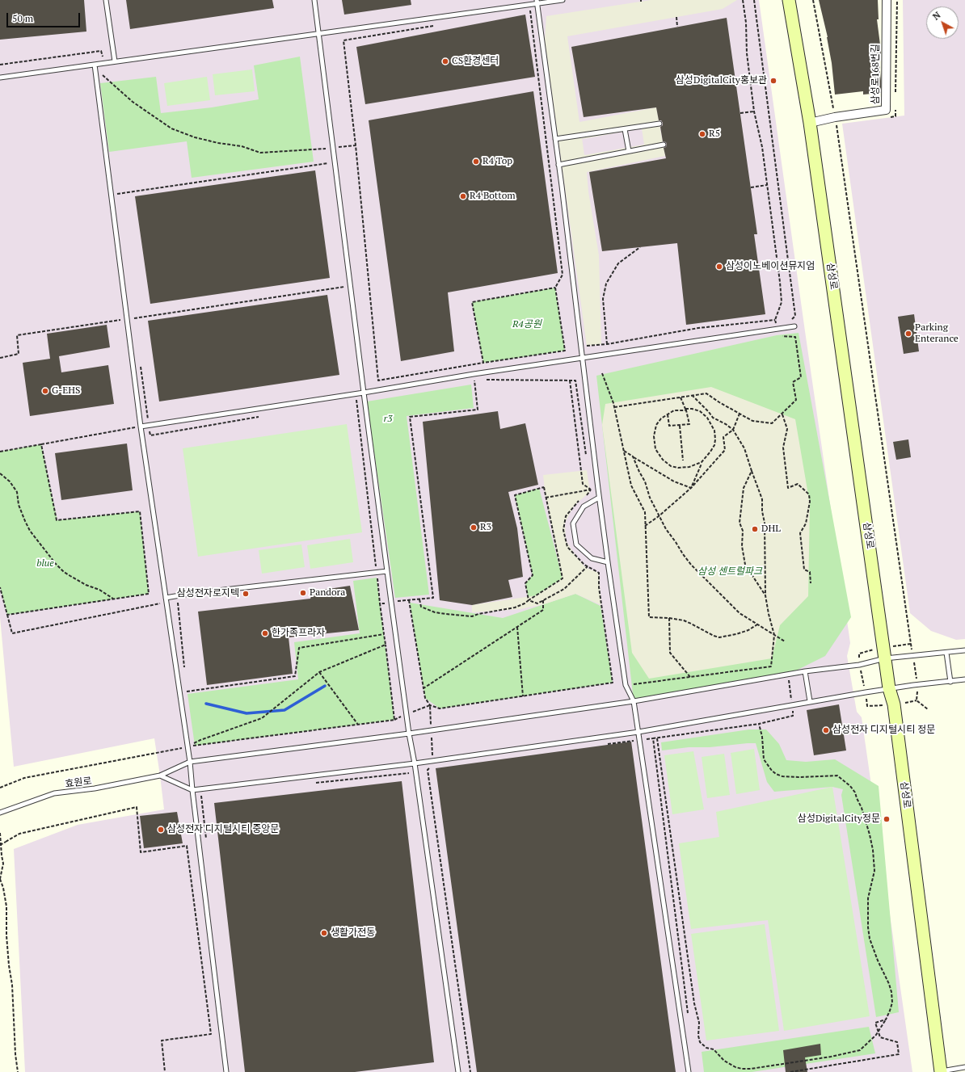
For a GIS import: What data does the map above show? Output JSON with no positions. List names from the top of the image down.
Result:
{
  "streets": {
    "street": ["삼성로168번길", "삼성로"],
    "lane": ["효원로"]
  },
  "crossings": [
    ["삼성로168번길", "삼성로"],
    ["삼성로", "효원로"]
  ],
  "parks": [
    "R4공원",
    "r3",
    "blue",
    "삼성 센트럴파크"
  ],
  "places": [
    "CS환경센터",
    "삼성DigitalCity홍보관",
    "R5",
    "R4 Top",
    "R4 Bottom",
    "삼성이노베이션뮤지엄",
    "Parking Enterance",
    "G-EHS",
    "R3",
    "DHL",
    "Pandora",
    "삼성전자로지텍",
    "한가족프라자",
    "삼성전자 디지털시티 정문",
    "삼성DigitalCity정문",
    "삼성전자 디지털시티 중앙문",
    "생활가전동"
  ],
  "scale_bar": "50 m",
  "north": "top left"
}
